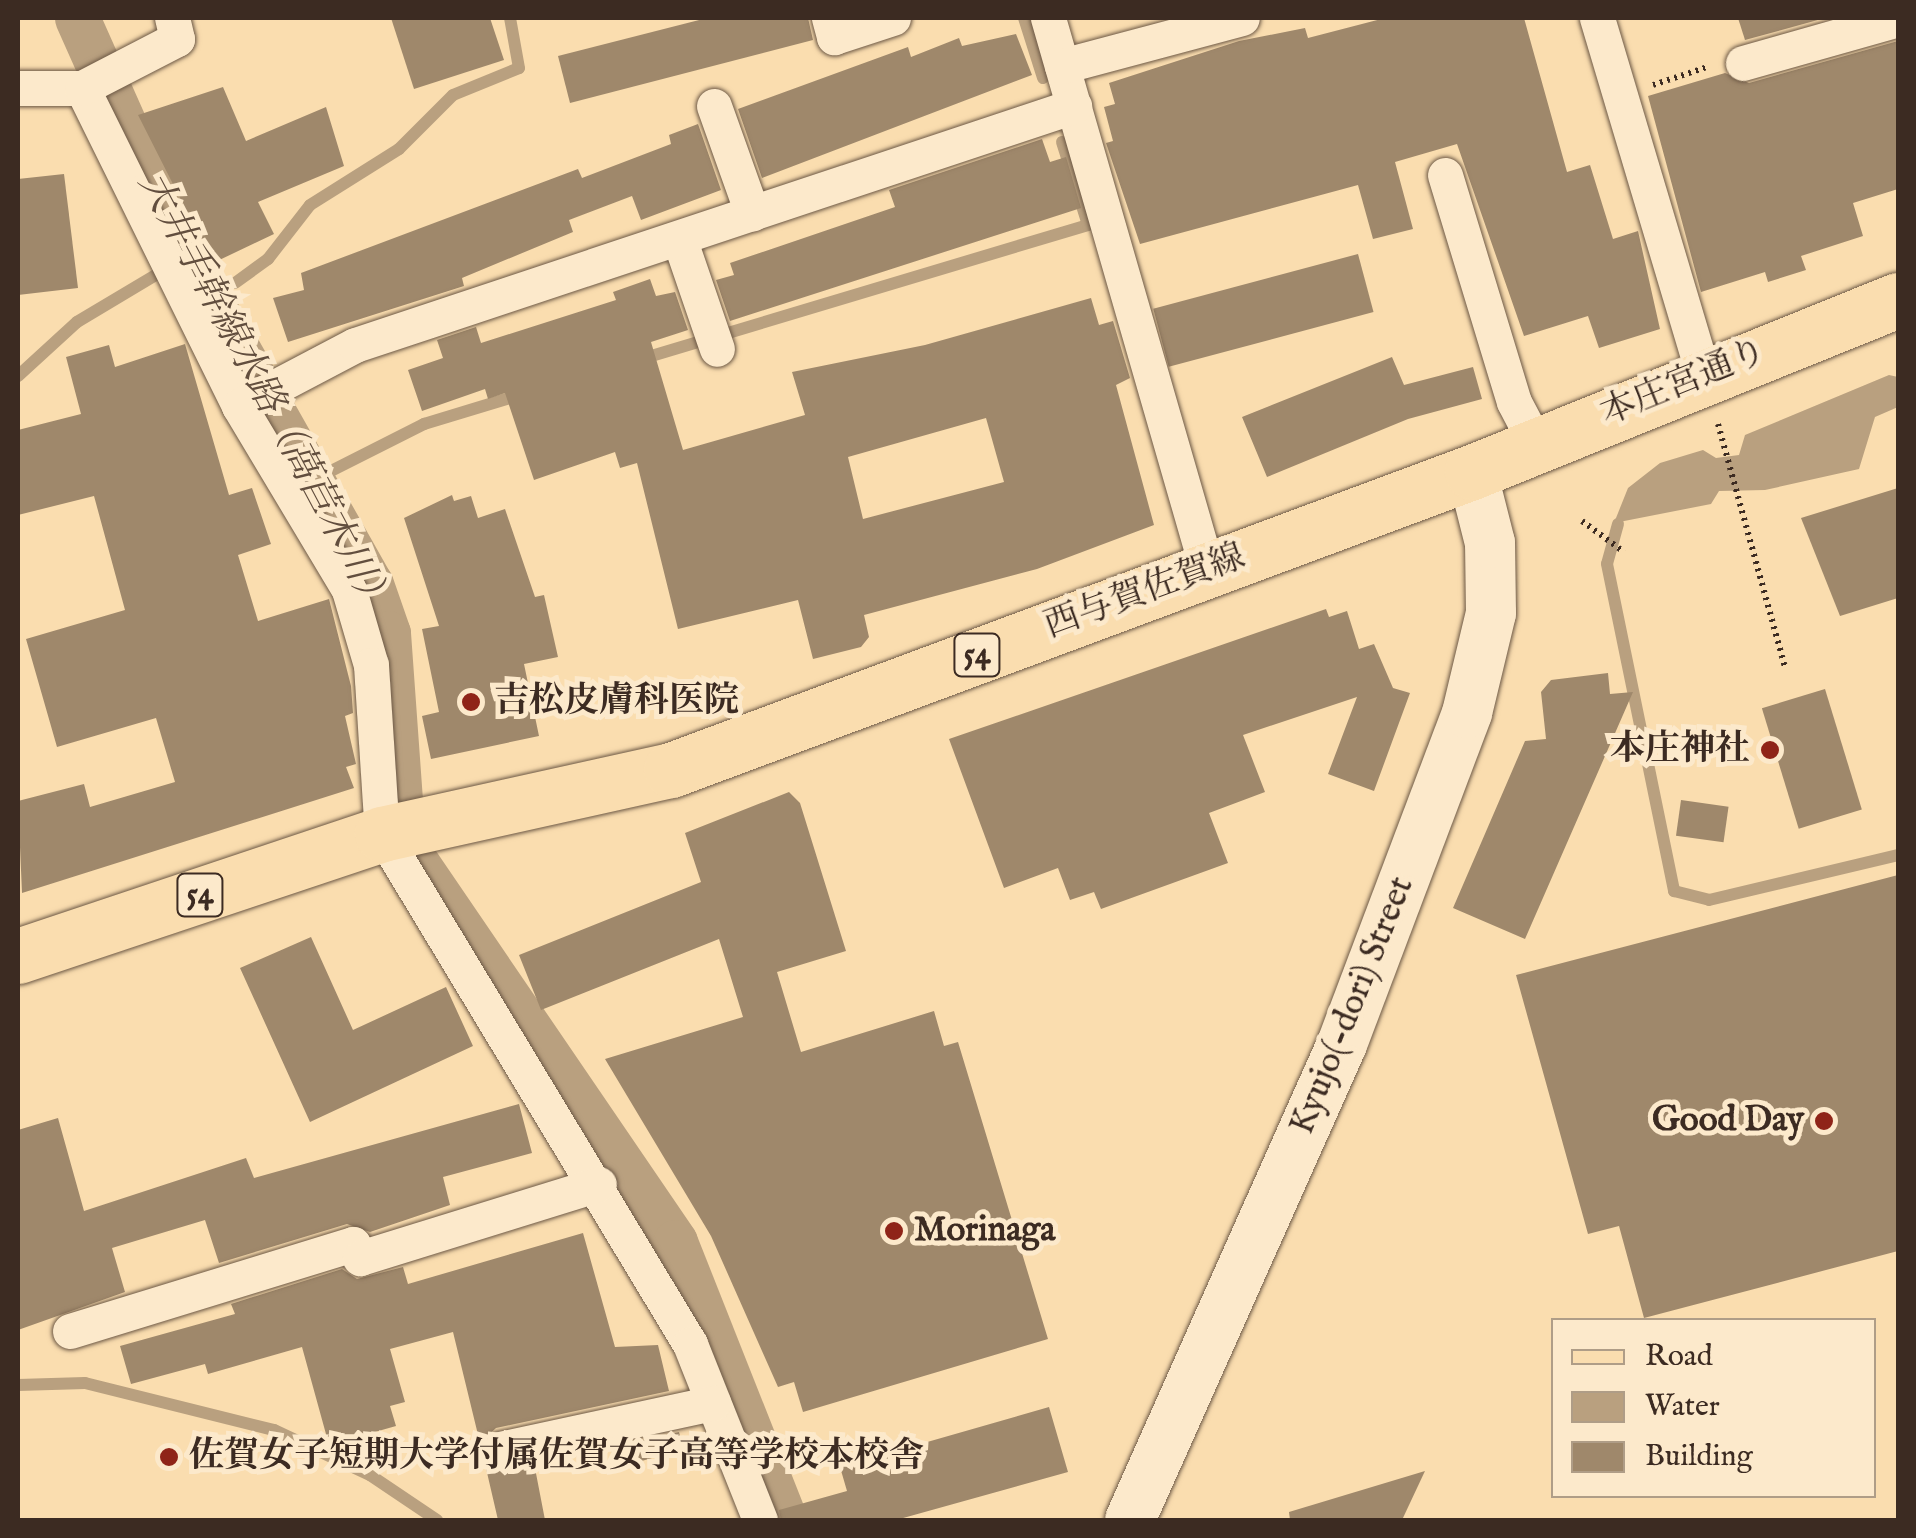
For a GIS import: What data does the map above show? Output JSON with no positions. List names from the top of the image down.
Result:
{
  "streets": {
    "main road": ["本庄宮通り", "西与賀佐賀線", "54"],
    "street": ["Kyujo(-dori) Street"]
  },
  "crossings": [
    ["本庄宮通り", "西与賀佐賀線"],
    ["本庄宮通り", "Kyujo(-dori) Street"],
    ["西与賀佐賀線", "54"],
    ["西与賀佐賀線", "Kyujo(-dori) Street"]
  ],
  "water": ["大井手幹線水路（萵苣木川）"],
  "places": [
    "吉松皮膚科医院",
    "本庄神社",
    "Good Day",
    "Morinaga",
    "佐賀女子短期大学付属佐賀女子高等学校本校舎"
  ],
  "legend": ["Road", "Water", "Building"]
}
